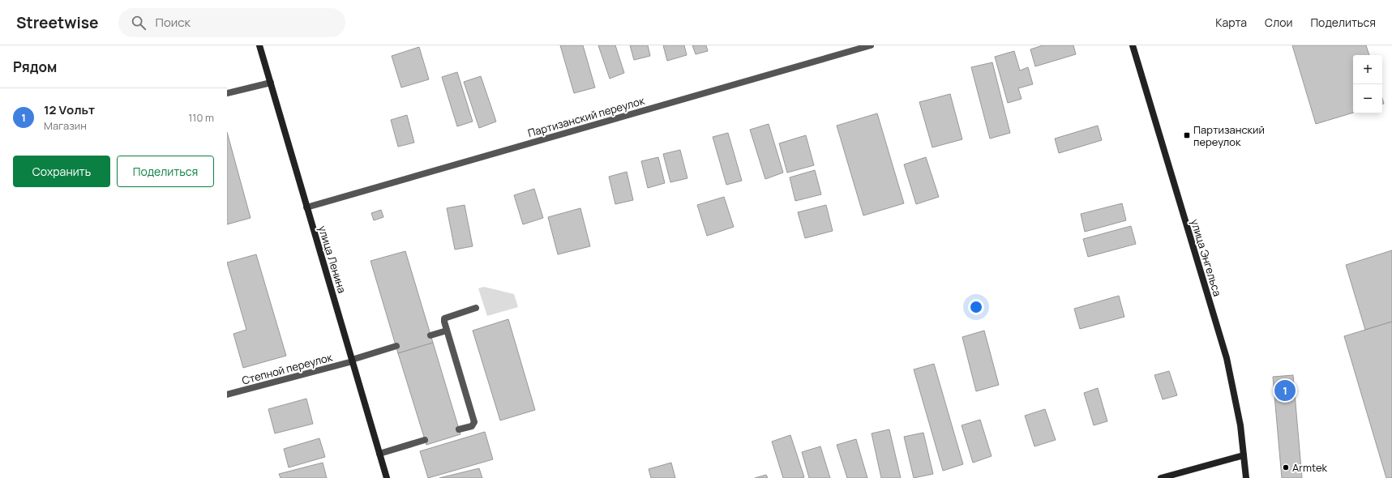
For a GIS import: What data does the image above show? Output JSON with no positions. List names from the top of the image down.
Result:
{
  "streets": {
    "main road": ["улица Энгельса", "улица Ленина"],
    "street": ["Партизанский переулок", "Степной переулок"]
  },
  "crossings": [
    ["Партизанский переулок", "улица Ленина"],
    ["улица Ленина", "Степной переулок"]
  ],
  "places": {
    "transit": ["Партизанский переулок"],
    "other": ["Armtek"]
  },
  "page": {
    "header": "Streetwise",
    "search": "Поиск",
    "nav": ["Карта", "Слои", "Поделиться"],
    "heading": "Рядом",
    "map_buttons": ["+", "−"],
    "list": [
      {
        "mark": "1",
        "name": "12 Vольт",
        "note": "Магазин",
        "value": "110 m"
      }
    ],
    "buttons": ["Сохранить", "Поделиться"],
    "pins": "1"
  }
}
